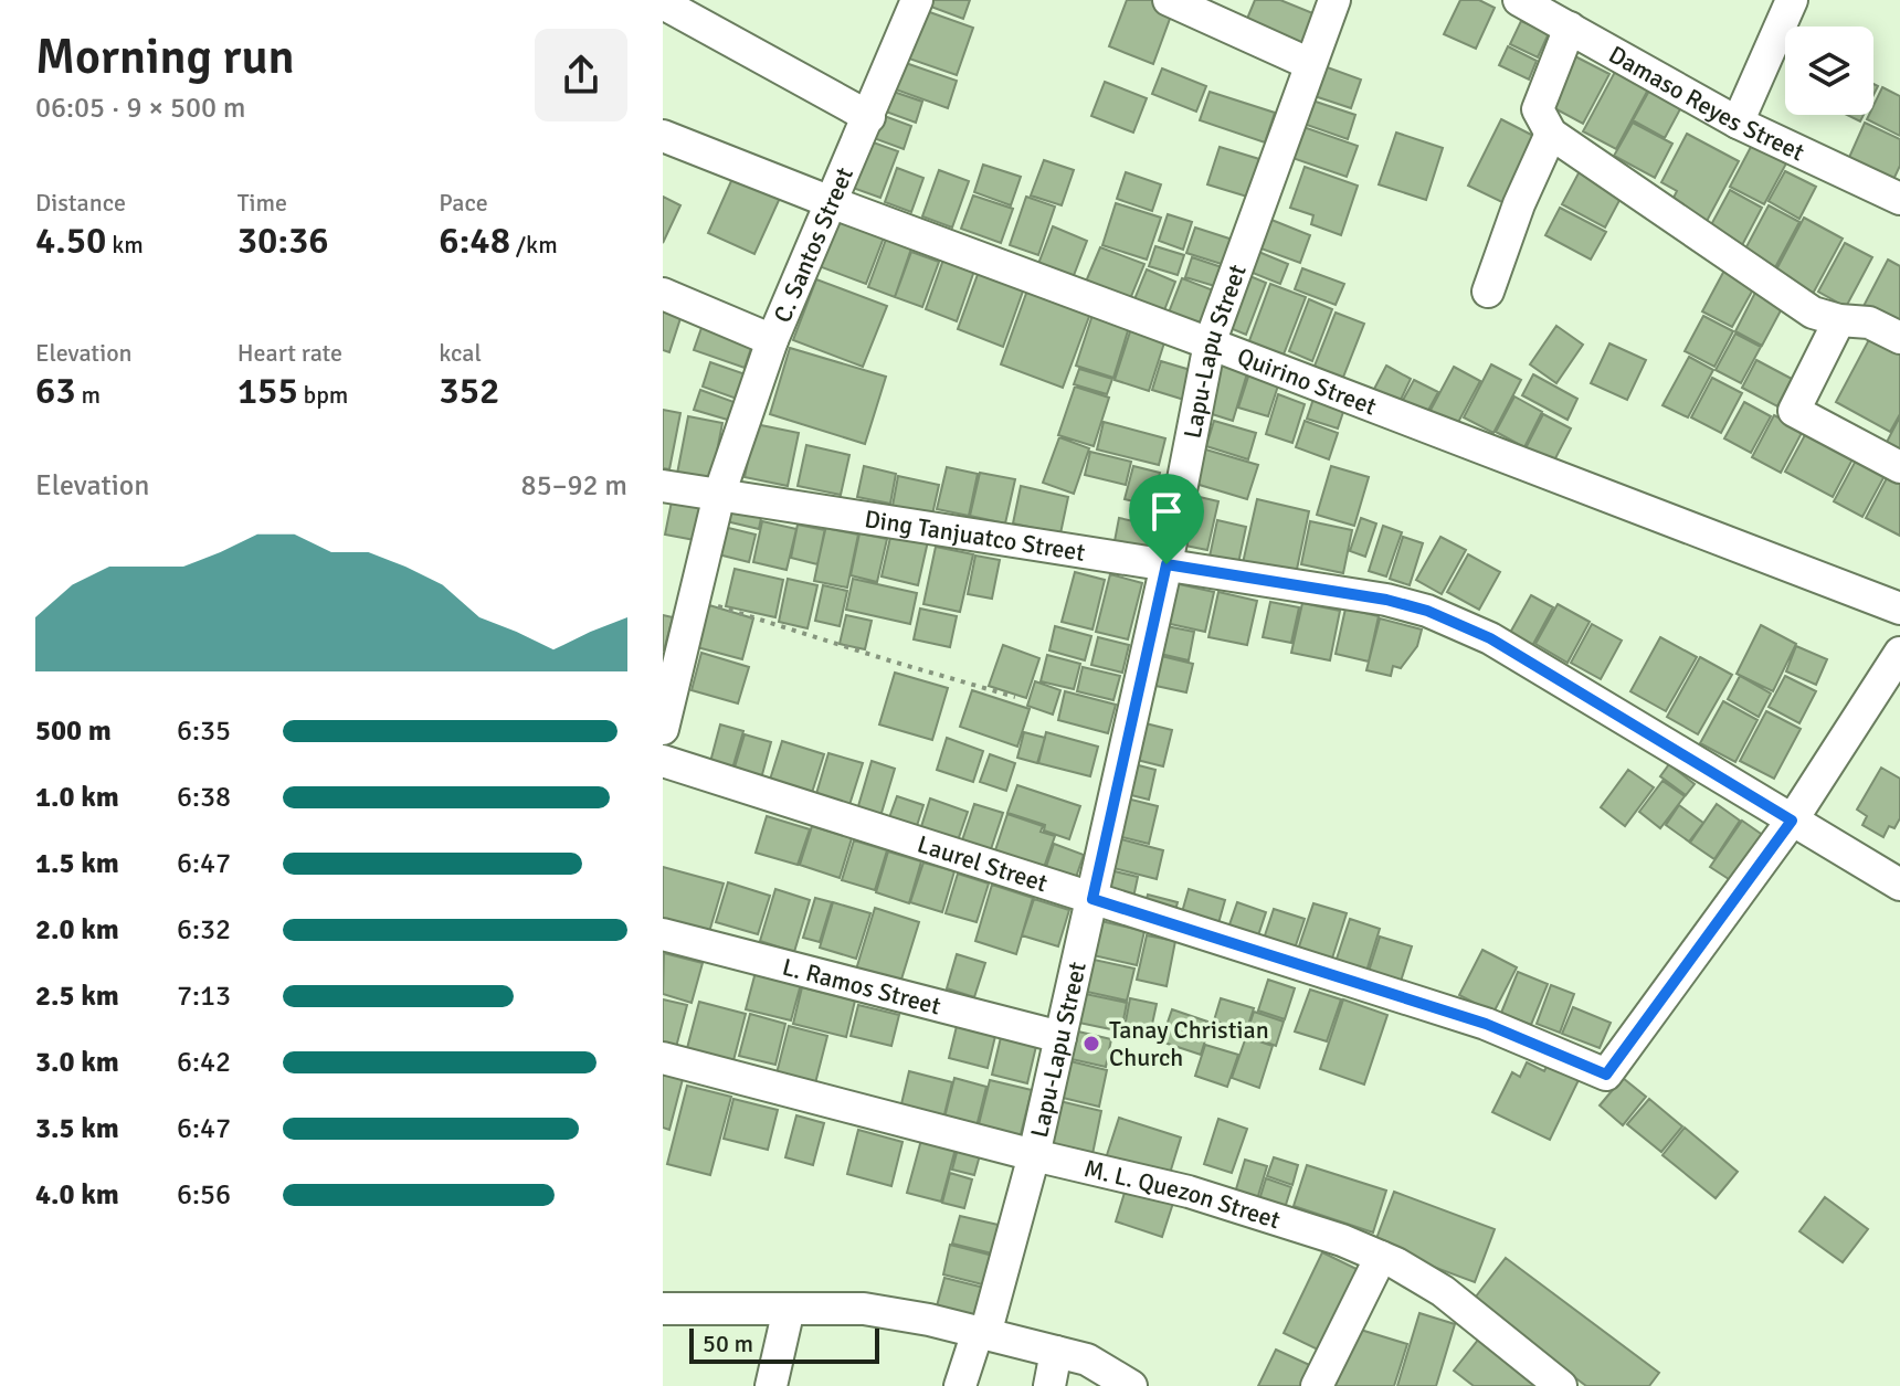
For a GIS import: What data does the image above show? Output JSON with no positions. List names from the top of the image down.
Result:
{
  "streets": {
    "street": [
      "Damaso Reyes Street",
      "C. Santos Street",
      "Lapu-Lapu Street",
      "Quirino Street",
      "Ding Tanjuatco Street",
      "Laurel Street",
      "L. Ramos Street",
      "M. L. Quezon Street"
    ]
  },
  "crossings": [
    ["C. Santos Street", "Quirino Street"],
    ["C. Santos Street", "Ding Tanjuatco Street"],
    ["Lapu-Lapu Street", "Quirino Street"],
    ["Lapu-Lapu Street", "Ding Tanjuatco Street"],
    ["Lapu-Lapu Street", "Laurel Street"],
    ["Lapu-Lapu Street", "L. Ramos Street"],
    ["Lapu-Lapu Street", "M. L. Quezon Street"],
    ["Ding Tanjuatco Street", "Laurel Street"]
  ],
  "places": ["Tanay Christian Church"],
  "scale_bar": "50 m",
  "page": {
    "heading": ["Morning run", "06:05 · 9 × 500 m"],
    "stats": [
      ["Distance", "4.50 km"],
      ["Time", "30:36"],
      ["Pace", "6:48 /km"],
      ["Elevation", "63 m"],
      ["Heart rate", "155 bpm"],
      ["kcal", "352"]
    ],
    "chart": ["Elevation", "85–92 m"],
    "list": [
      {
        "name": "500 m",
        "note": "6:35"
      },
      {
        "name": "1.0 km",
        "note": "6:38"
      },
      {
        "name": "1.5 km",
        "note": "6:47"
      },
      {
        "name": "2.0 km",
        "note": "6:32"
      },
      {
        "name": "2.5 km",
        "note": "7:13"
      },
      {
        "name": "3.0 km",
        "note": "6:42"
      },
      {
        "name": "3.5 km",
        "note": "6:47"
      },
      {
        "name": "4.0 km",
        "note": "6:56"
      }
    ],
    "scale": "50 m"
  }
}
